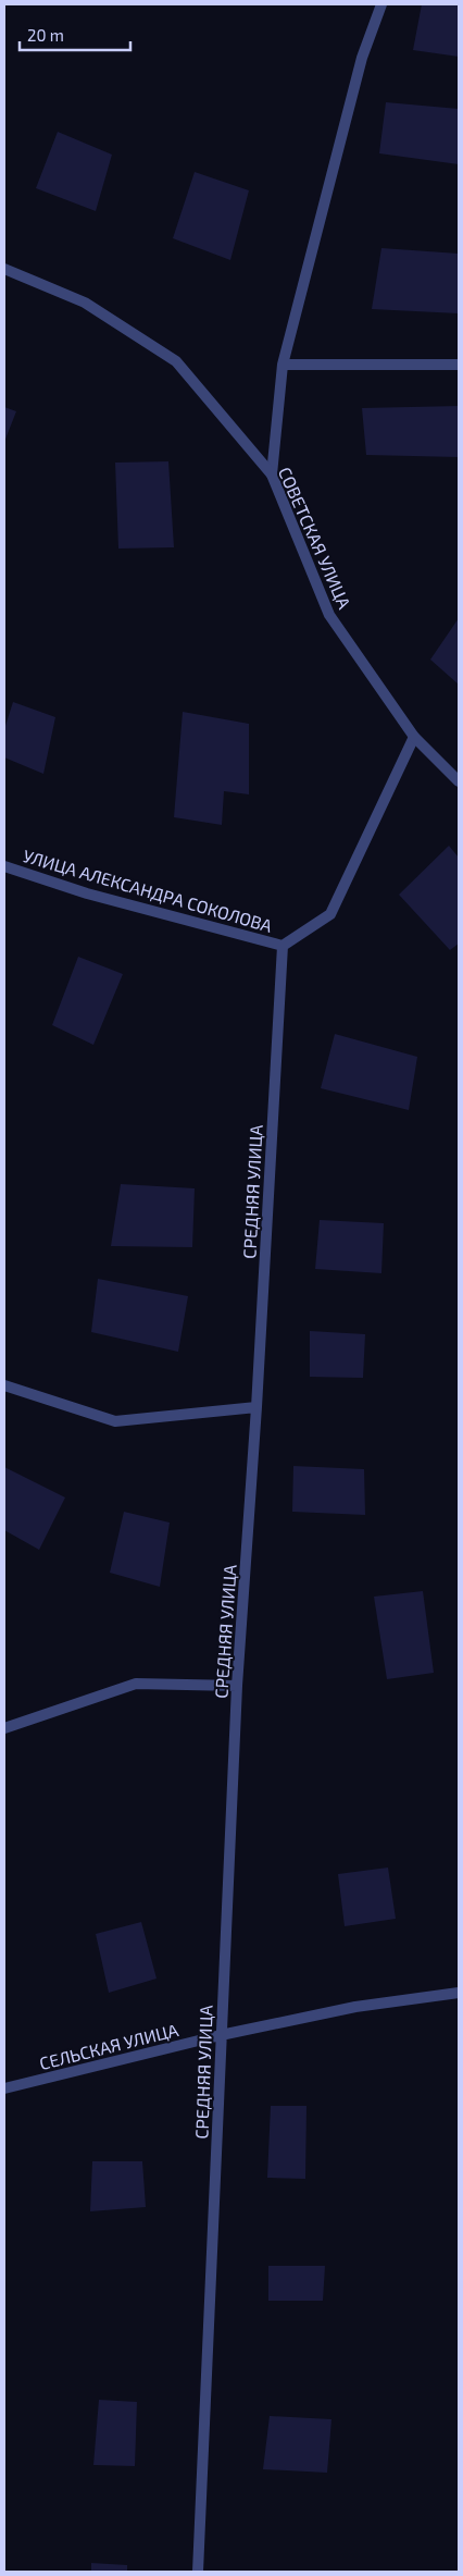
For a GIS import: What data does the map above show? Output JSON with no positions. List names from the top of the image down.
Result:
{
  "streets": {
    "street": [
      "СОВЕТСКАЯ УЛИЦА",
      "УЛИЦА АЛЕКСАНДРА СОКОЛОВА",
      "СРЕДНЯЯ УЛИЦА",
      "СЕЛЬСКАЯ УЛИЦА"
    ]
  },
  "crossings": [
    ["УЛИЦА АЛЕКСАНДРА СОКОЛОВА", "СРЕДНЯЯ УЛИЦА"],
    ["СРЕДНЯЯ УЛИЦА", "СЕЛЬСКАЯ УЛИЦА"]
  ],
  "scale_bar": "20 m"
}
